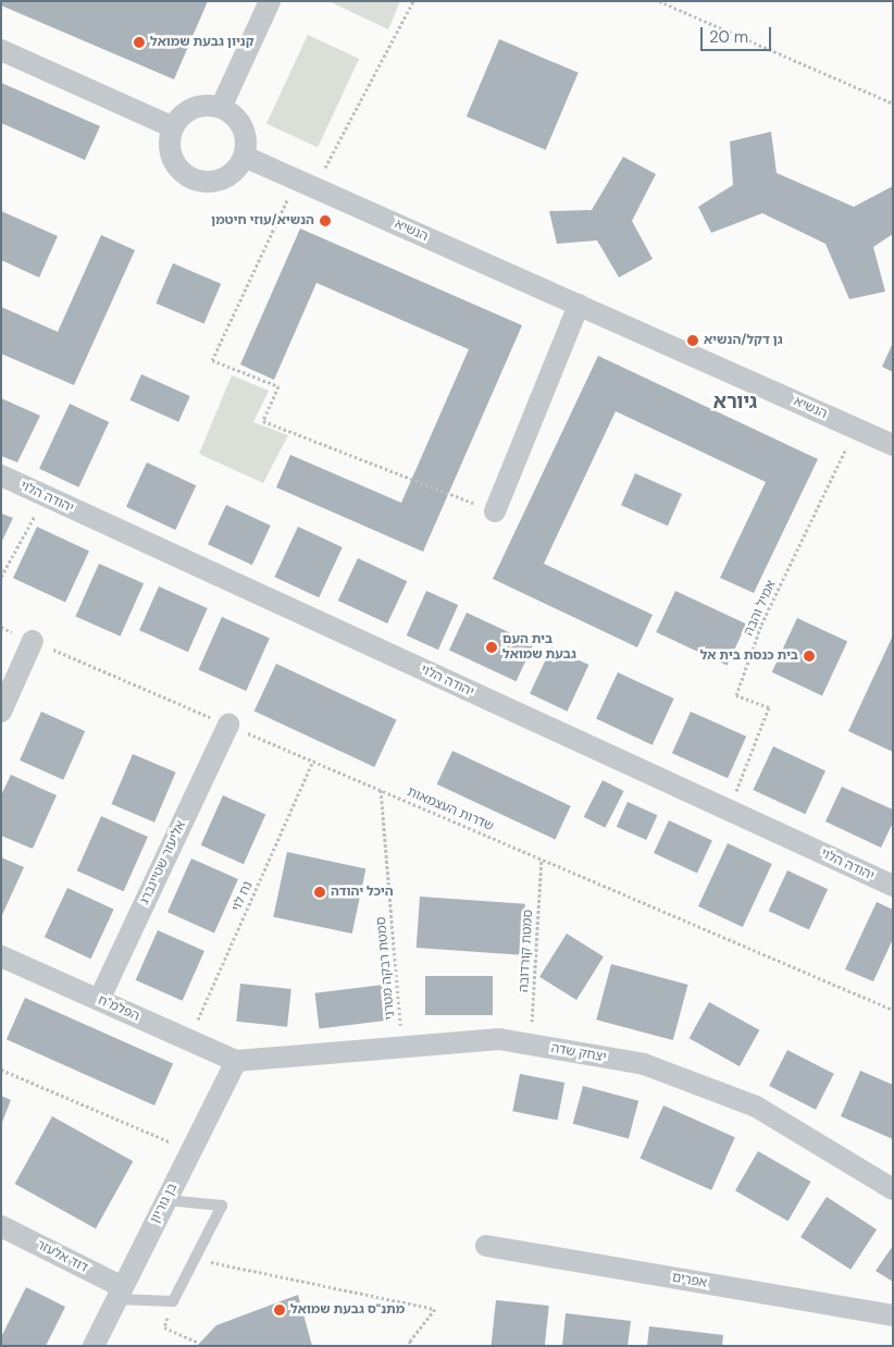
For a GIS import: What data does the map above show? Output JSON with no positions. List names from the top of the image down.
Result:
{
  "streets": {
    "street": [
      "הנשיא",
      "יהודה הלוי",
      "אליעזר שטיינברג",
      "הפלמ\"ח",
      "יצחק שדה",
      "בן גוריון",
      "דוד אלעזר",
      "אפרים"
    ],
    "path": [
      "אמיל והבה",
      "שדרות העצמאות",
      "נח לוי",
      "סמטת קורדובה",
      "סמטת רבקה מטרני"
    ]
  },
  "crossings": [
    ["הנשיא", "אמיל והבה"],
    ["יהודה הלוי", "אמיל והבה"],
    ["שדרות העצמאות", "אליעזר שטיינברג"],
    ["שדרות העצמאות", "נח לוי"],
    ["שדרות העצמאות", "סמטת קורדובה"],
    ["שדרות העצמאות", "סמטת רבקה מטרני"],
    ["אליעזר שטיינברג", "הפלמ\"ח"],
    ["נח לוי", "הפלמ\"ח"],
    ["סמטת קורדובה", "יצחק שדה"],
    ["סמטת רבקה מטרני", "יצחק שדה"],
    ["הפלמ\"ח", "יצחק שדה"],
    ["הפלמ\"ח", "בן גוריון"],
    ["יצחק שדה", "בן גוריון"],
    ["בן גוריון", "דוד אלעזר"]
  ],
  "districts": ["גיורא"],
  "places": [
    "קניון גבעת שמואל",
    "הנשיא/עוזי חיטמן",
    "גן דקל/הנשיא",
    "בית העם גבעת שמואל",
    "בית כנסת בית אל",
    "היכל יהודה",
    "מתנ\"ס גבעת שמואל"
  ],
  "scale_bar": "20 m"
}
